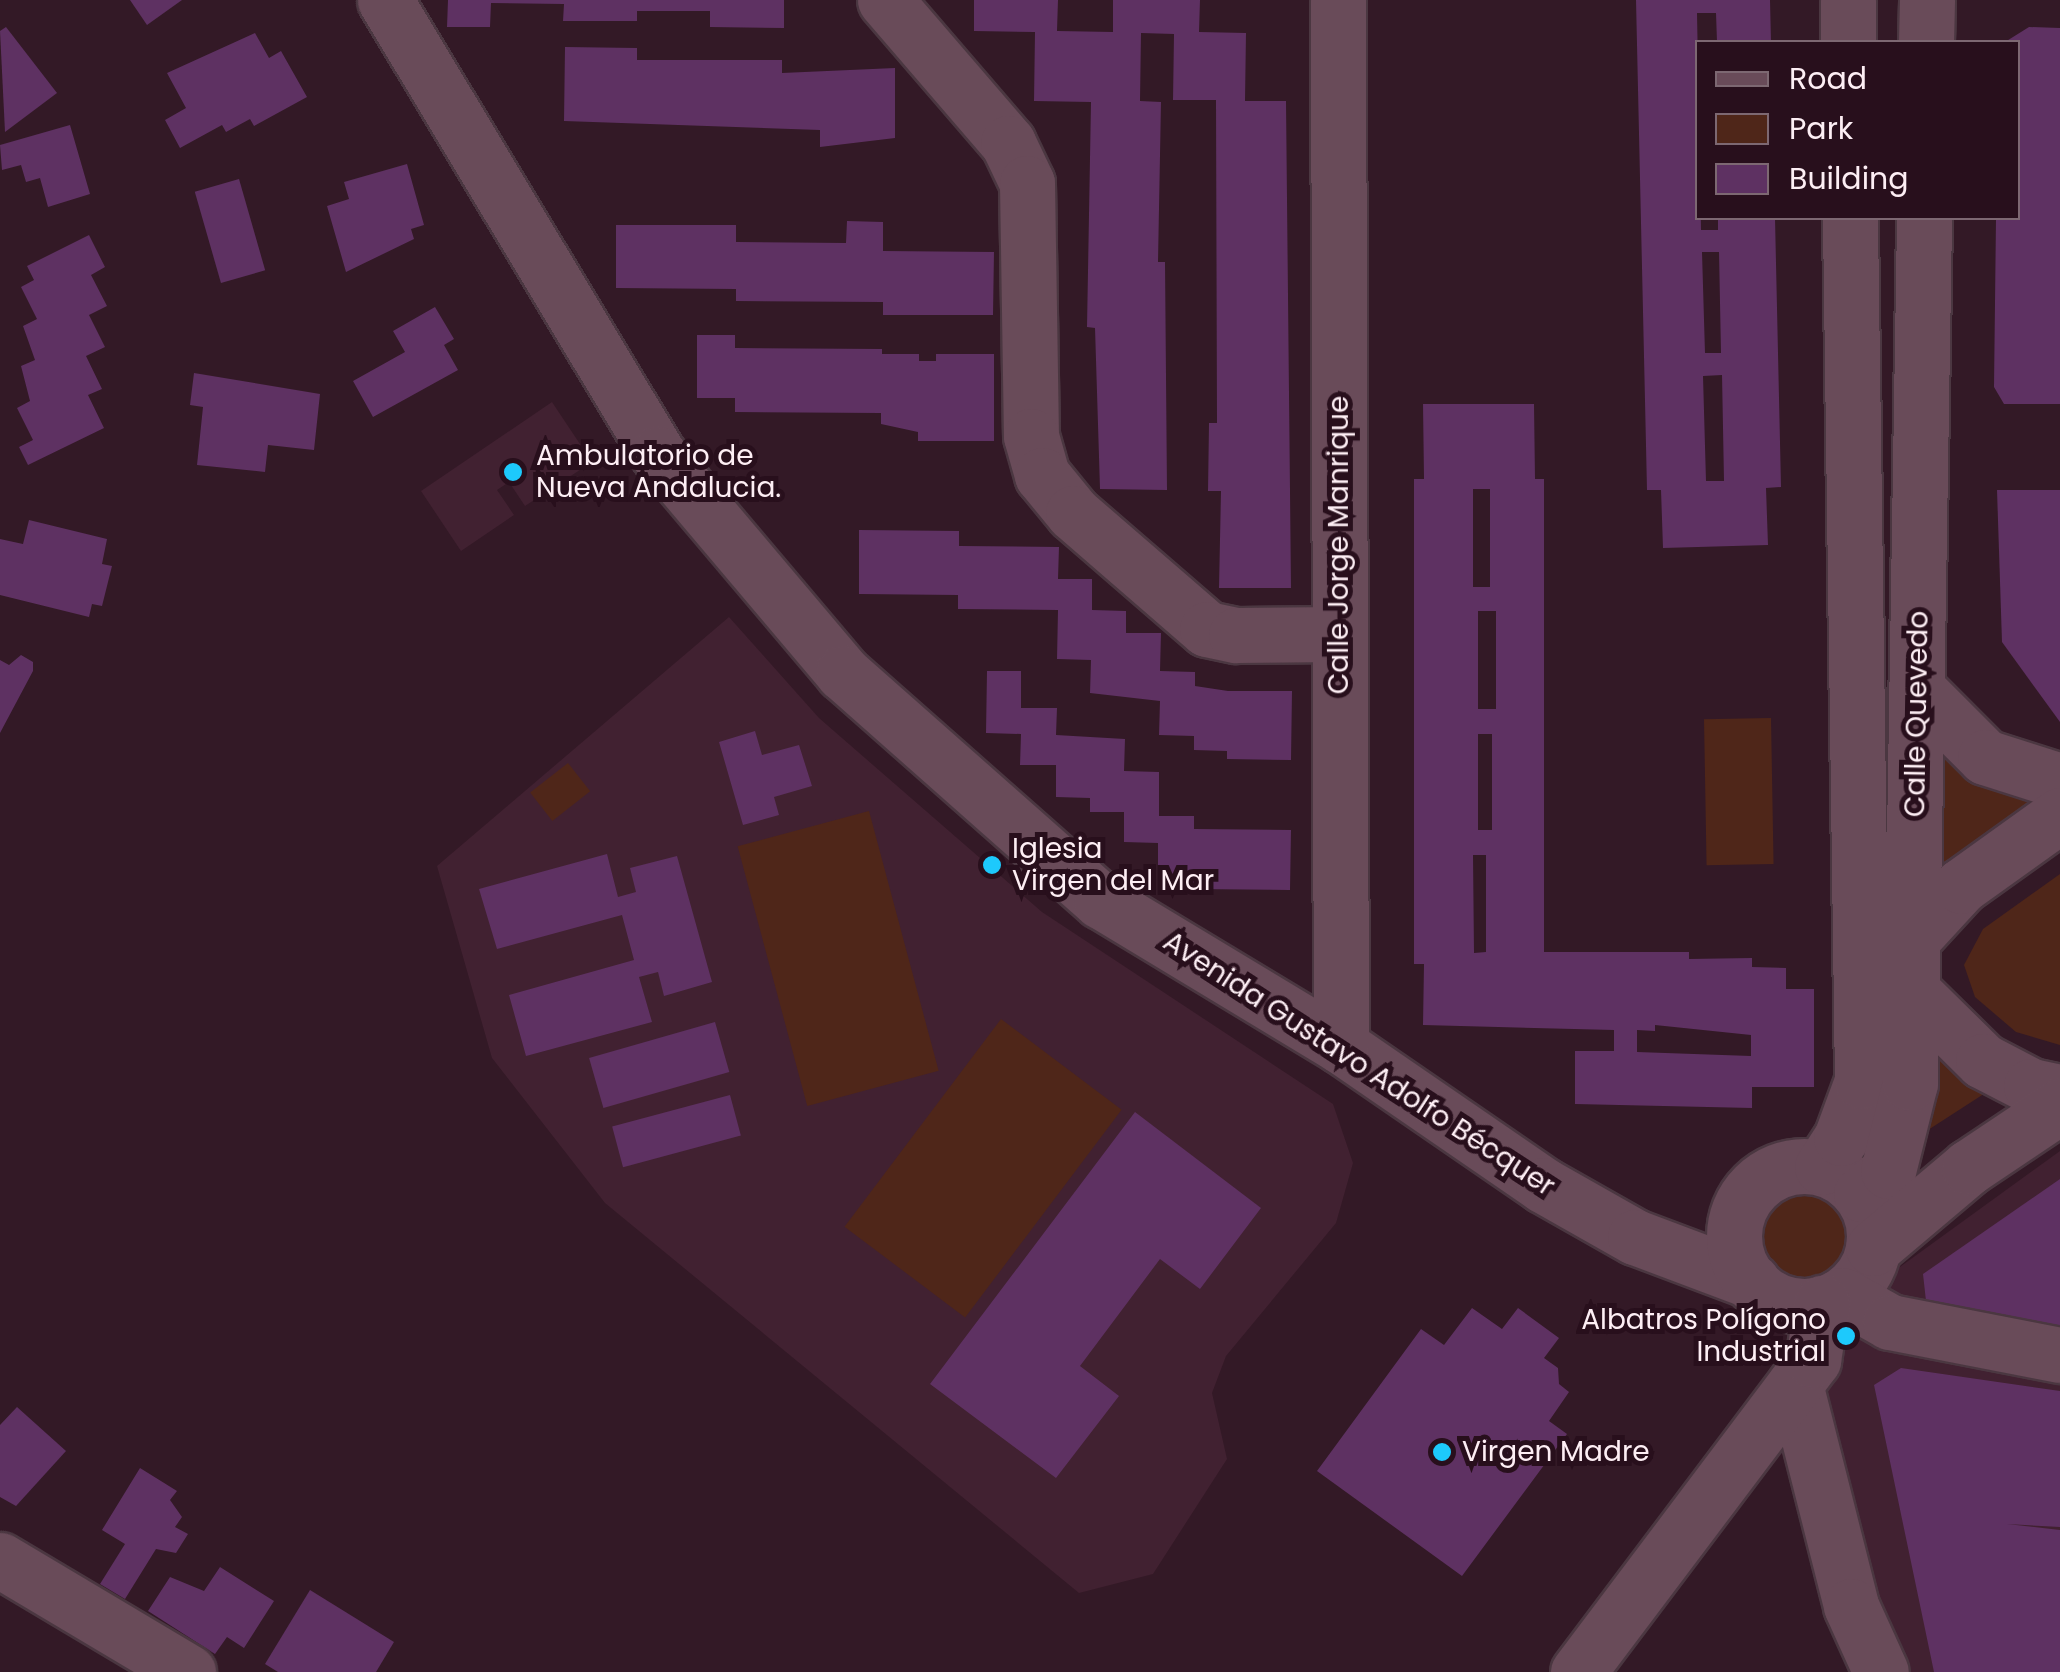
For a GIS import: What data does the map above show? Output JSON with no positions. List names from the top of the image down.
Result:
{
  "streets": {
    "street": ["Calle Jorge Manrique", "Calle Quevedo", "Avenida Gustavo Adolfo Bécquer"]
  },
  "crossings": [
    ["Calle Jorge Manrique", "Avenida Gustavo Adolfo Bécquer"],
    ["Calle Quevedo", "Avenida Gustavo Adolfo Bécquer"]
  ],
  "places": [
    "Ambulatorio de Nueva Andalucia.",
    "Iglesia Virgen del Mar",
    "Albatros Polígono Industrial",
    "Virgen Madre"
  ],
  "legend": ["Road", "Park", "Building"]
}
